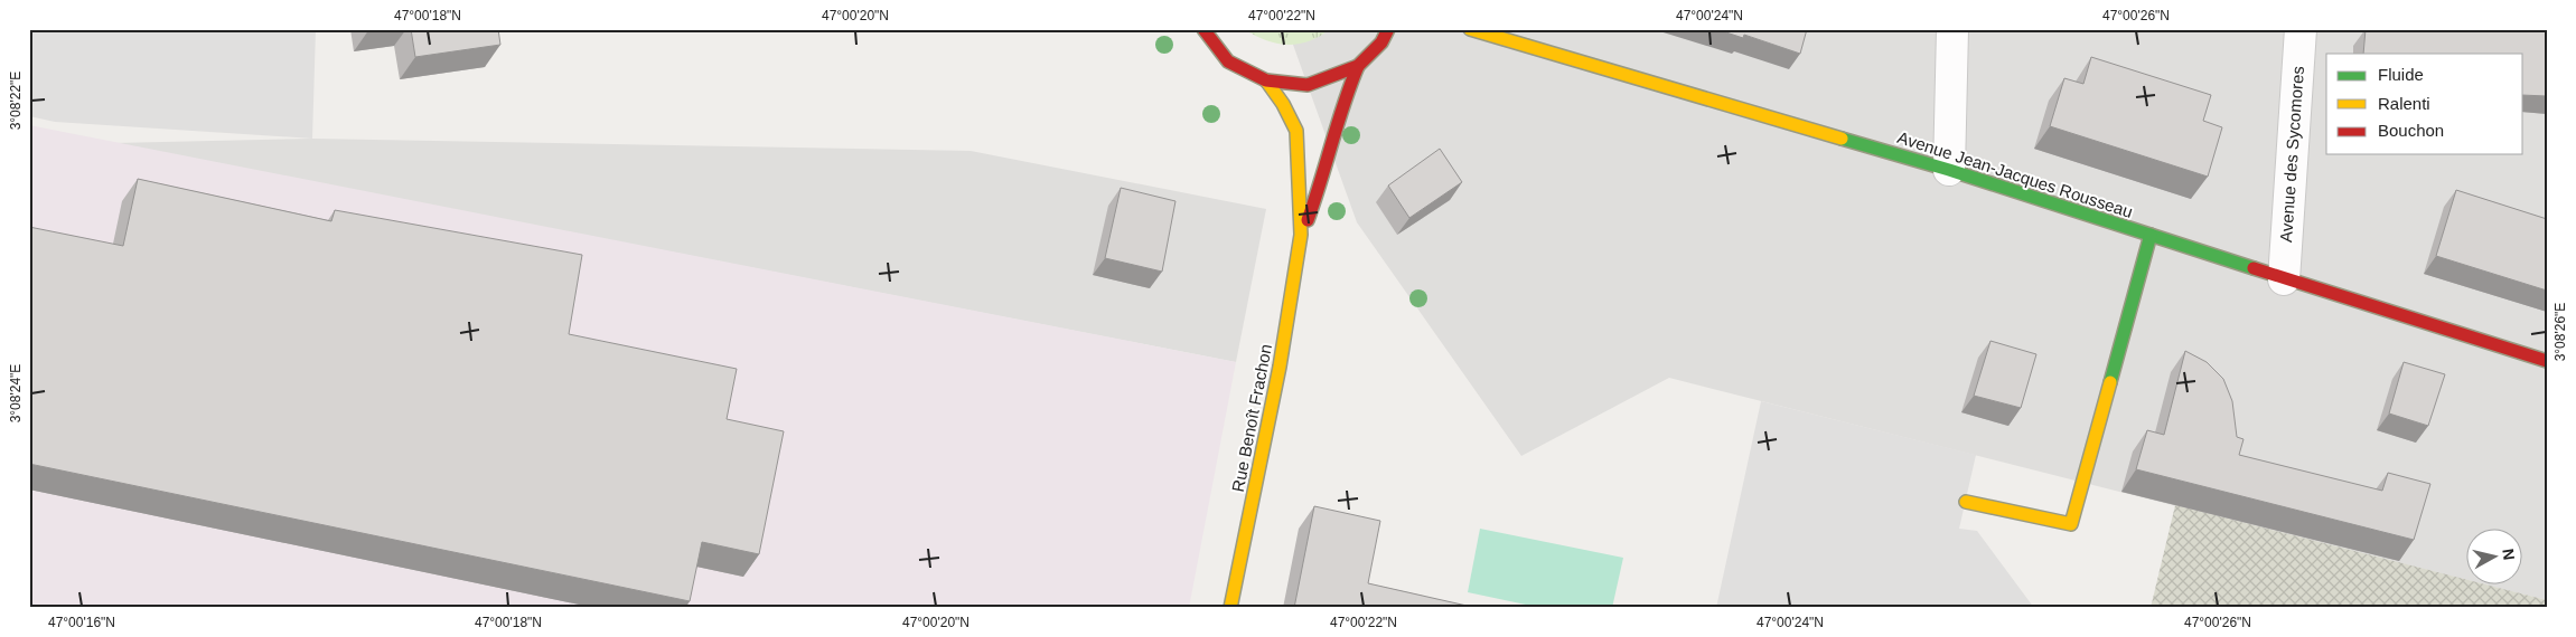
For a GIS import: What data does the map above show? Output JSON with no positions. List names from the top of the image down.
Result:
{
  "streets": {
    "street": ["Avenue des Sycomores", "Avenue Jean-Jacques Rousseau", "Rue Benoît Frachon"]
  },
  "crossings": [
    ["Avenue des Sycomores", "Avenue Jean-Jacques Rousseau"]
  ],
  "legend": ["Fluide", "Ralenti", "Bouchon"],
  "north": "right",
  "coordinates": [
    "47°00'18\"N",
    "47°00'20\"N",
    "47°00'22\"N",
    "47°00'24\"N",
    "47°00'26\"N",
    "3°08'22\"E",
    "3°08'26\"E",
    "3°08'24\"E",
    "47°00'16\"N"
  ]
}
